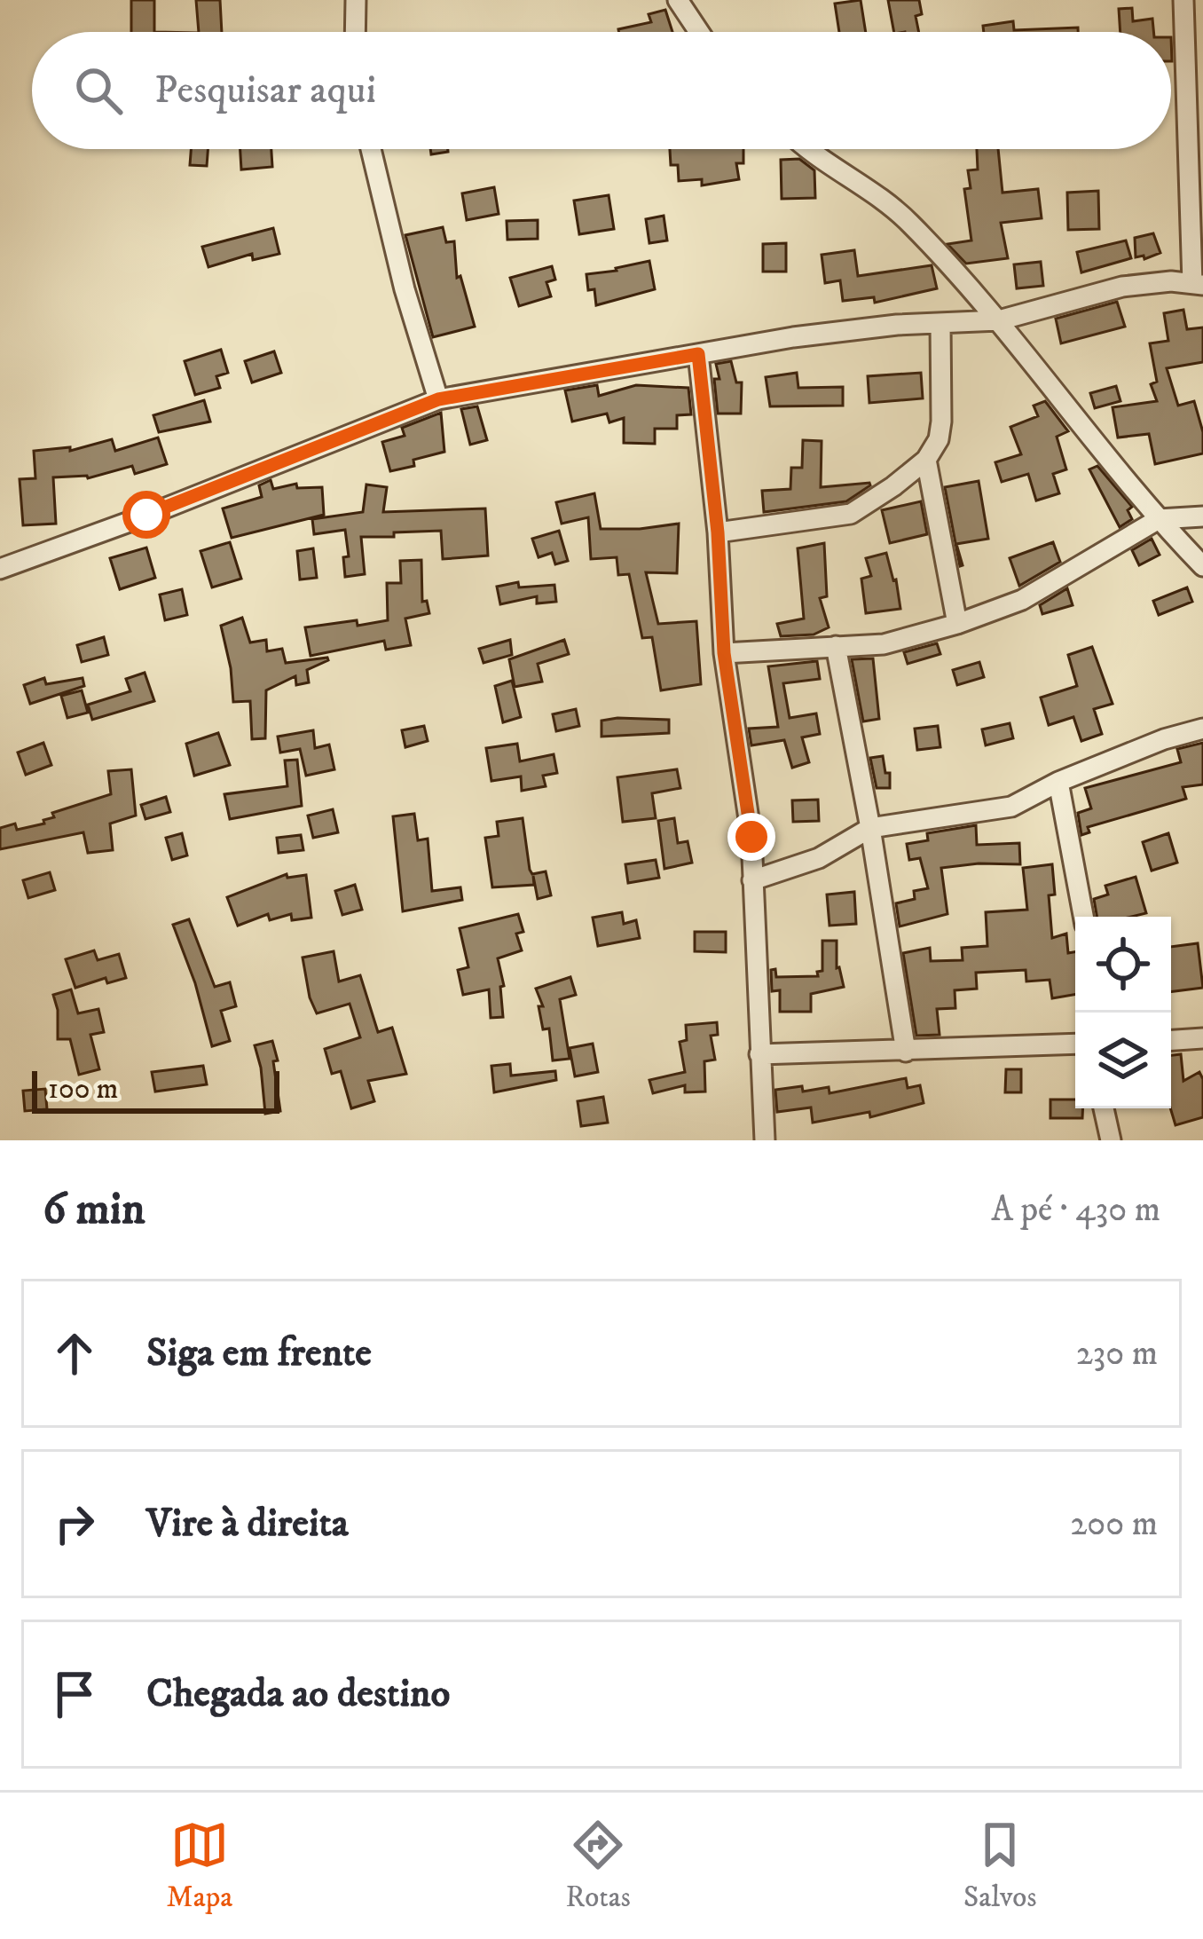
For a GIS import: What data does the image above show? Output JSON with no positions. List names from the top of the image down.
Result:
{
  "scale_bar": "100 m",
  "page": {
    "search": "Pesquisar aqui",
    "scale": "100 m",
    "heading": ["6 min", "A pé · 430 m"],
    "list": [
      ["Siga em frente", "230 m"],
      ["Vire à direita", "200 m"],
      "Chegada ao destino"
    ],
    "nav": ["Mapa", "Rotas", "Salvos"]
  }
}
